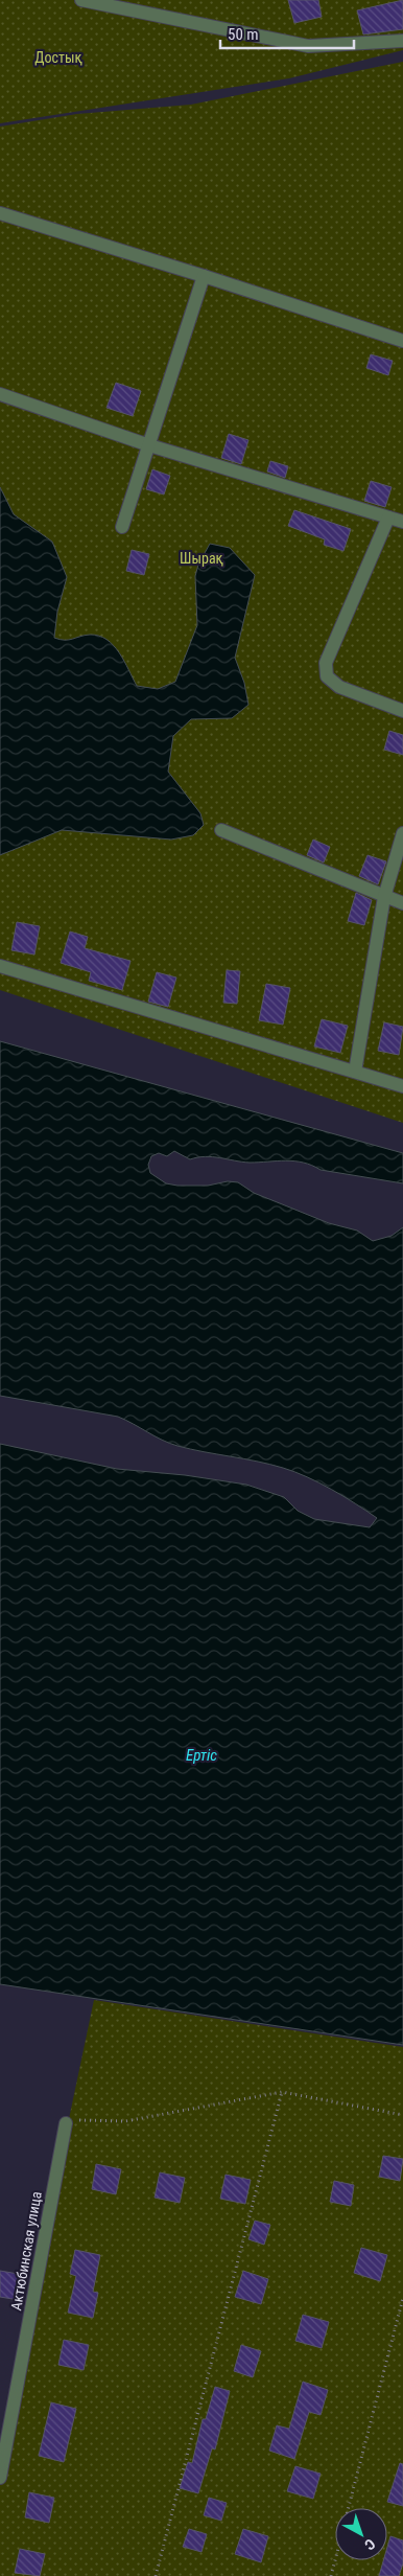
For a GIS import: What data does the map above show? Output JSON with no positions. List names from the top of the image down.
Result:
{
  "streets": {
    "street": ["Актюбинская улица"]
  },
  "water": ["Ертіс"],
  "parks": ["Достық", "Шырақ"],
  "scale_bar": "50 m",
  "north": "bottom right"
}
